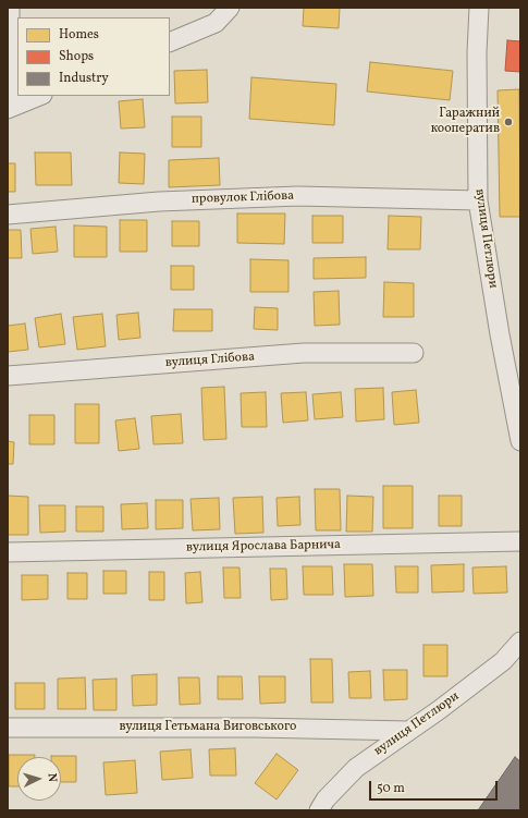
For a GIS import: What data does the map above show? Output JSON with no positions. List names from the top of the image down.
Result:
{
  "streets": {
    "street": [
      "провулок Глібова",
      "вулиця Петлюри",
      "вулиця Глібова",
      "вулиця Ярослава Барнича",
      "вулиця Гетьмана Виговського"
    ]
  },
  "crossings": [
    ["провулок Глібова", "вулиця Петлюри"],
    ["вулиця Петлюри", "вулиця Гетьмана Виговського"]
  ],
  "places": ["Гаражний кооператив"],
  "legend": ["Homes", "Shops", "Industry"],
  "scale_bar": "50 m",
  "north": "right"
}
